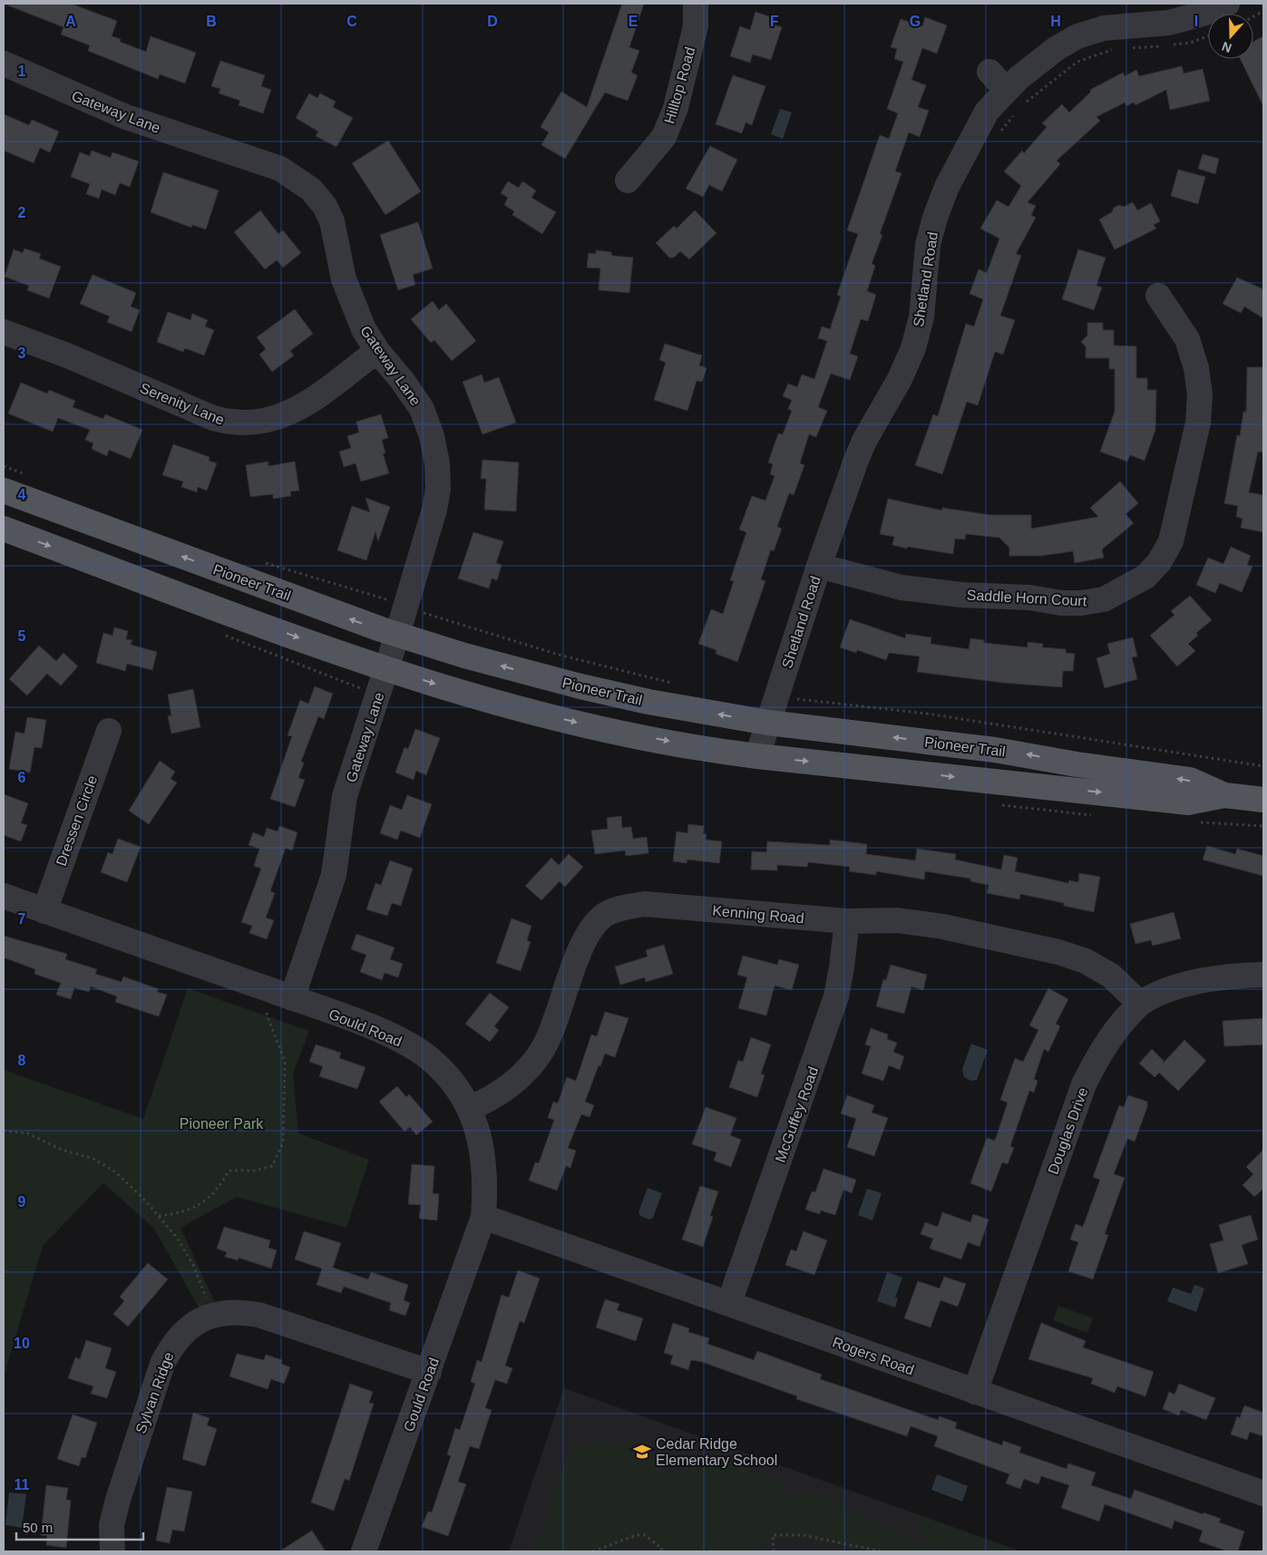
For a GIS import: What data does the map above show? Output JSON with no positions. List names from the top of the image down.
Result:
{
  "streets": {
    "main road": ["Pioneer Trail"],
    "street": [
      "Hilltop Road",
      "Gateway Lane",
      "Shetland Road",
      "Serenity Lane",
      "Saddle Horn Court",
      "Dressen Circle",
      "Kenning Road",
      "Gould Road",
      "McGuffey Road",
      "Douglas Drive",
      "Rogers Road",
      "Sylvan Ridge"
    ]
  },
  "crossings": [
    ["Gateway Lane", "Serenity Lane"],
    ["Gateway Lane", "Pioneer Trail"],
    ["Gateway Lane", "Gould Road"],
    ["Shetland Road", "Pioneer Trail"],
    ["Shetland Road", "Saddle Horn Court"],
    ["Dressen Circle", "Gould Road"],
    ["Kenning Road", "Gould Road"],
    ["Kenning Road", "McGuffey Road"],
    ["Kenning Road", "Douglas Drive"],
    ["Gould Road", "Rogers Road"],
    ["Gould Road", "Sylvan Ridge"],
    ["McGuffey Road", "Rogers Road"],
    ["Douglas Drive", "Rogers Road"]
  ],
  "parks": ["Pioneer Park"],
  "places": {
    "school or university": ["Cedar Ridge Elementary School"]
  },
  "scale_bar": "50 m",
  "north": "bottom",
  "grid": {
    "columns": [
      "A",
      "B",
      "C",
      "D",
      "E",
      "F",
      "G",
      "H",
      "I"
    ],
    "rows": [
      "1",
      "2",
      "3",
      "4",
      "5",
      "6",
      "7",
      "8",
      "9",
      "10",
      "11"
    ]
  }
}
